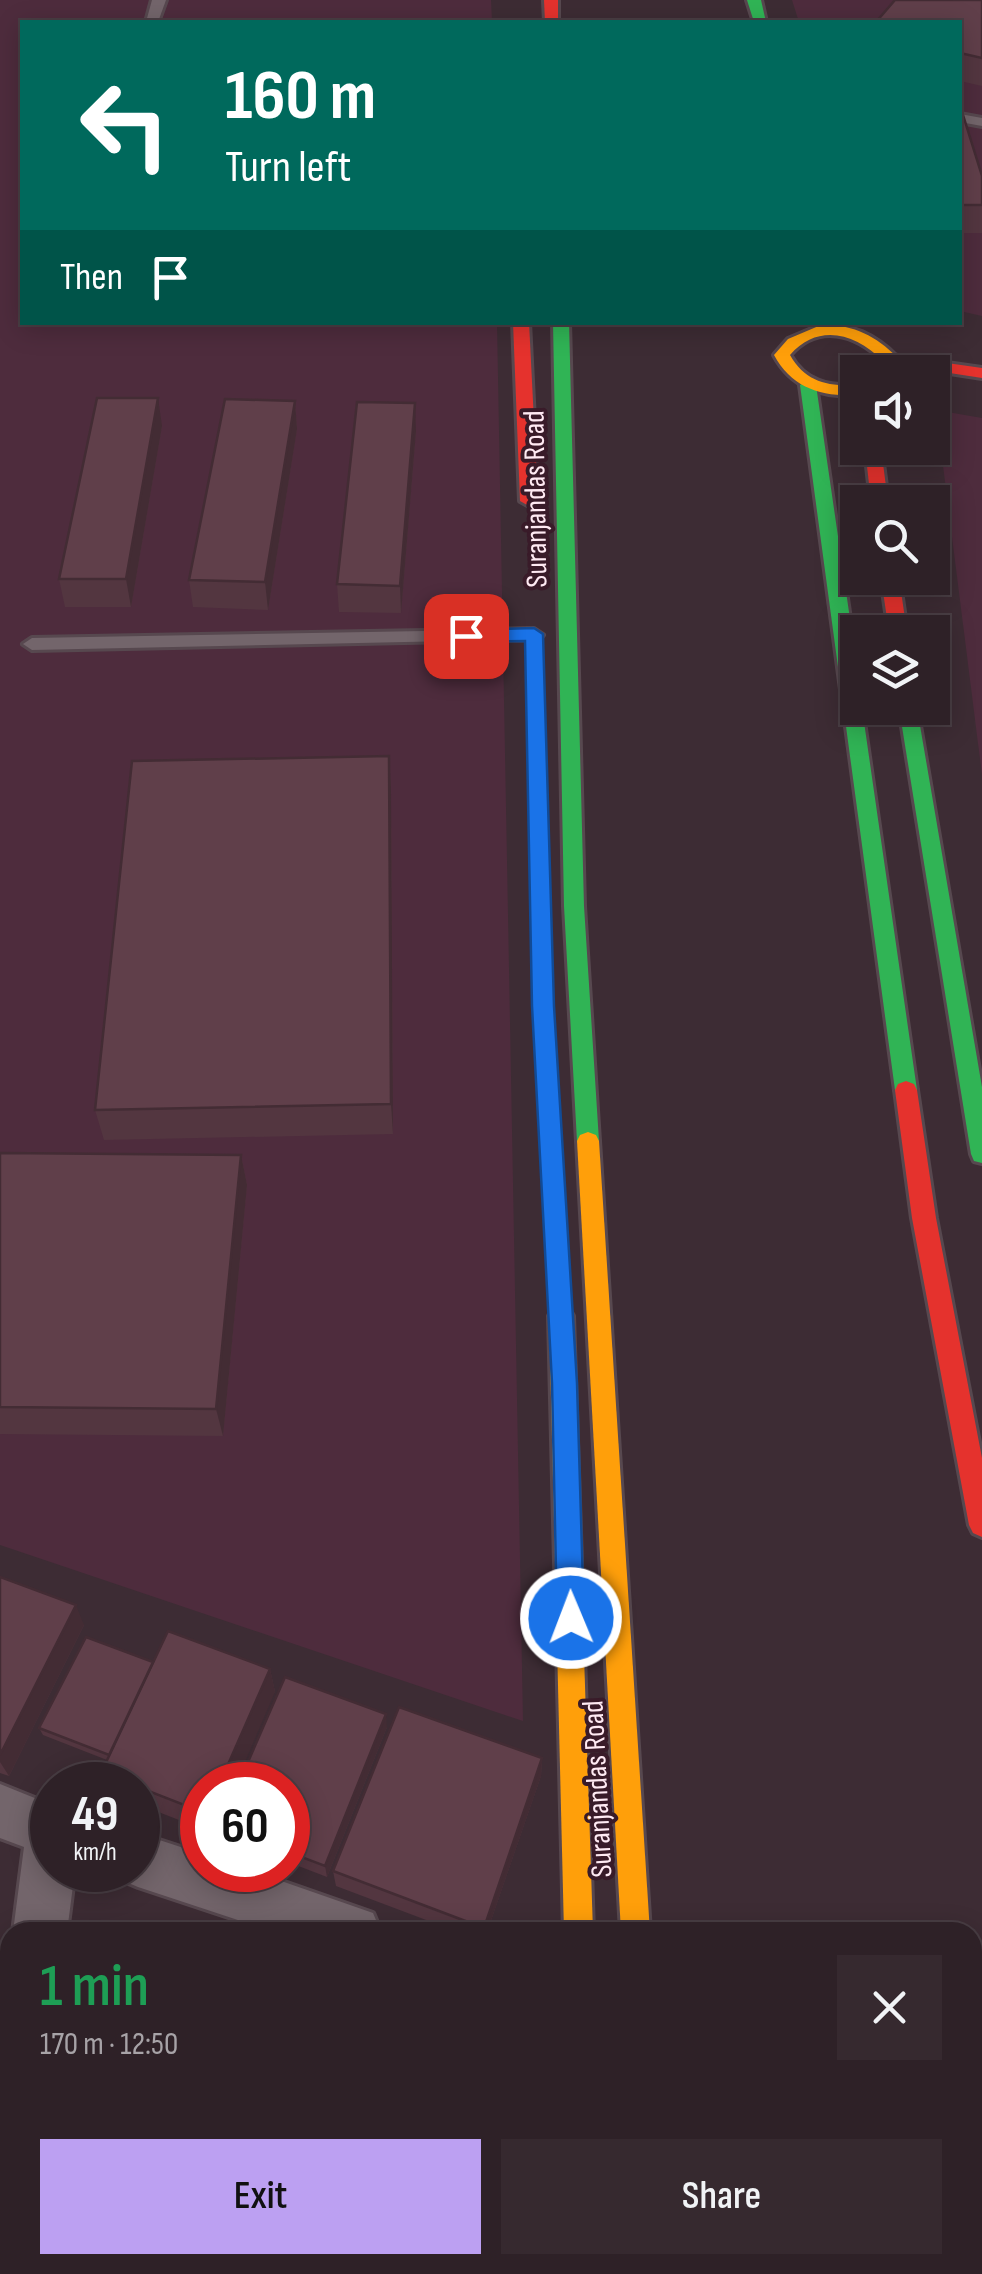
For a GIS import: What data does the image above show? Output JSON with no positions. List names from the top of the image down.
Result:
{
  "streets": {
    "main road": ["Suranjandas Road"]
  },
  "page": {
    "turn": ["160 m", "Turn left"],
    "then": "Then",
    "speed": "49 km/h",
    "limit": "60",
    "heading": ["1 min", "170 m · 12:50"],
    "buttons": ["Exit", "Share"]
  }
}
